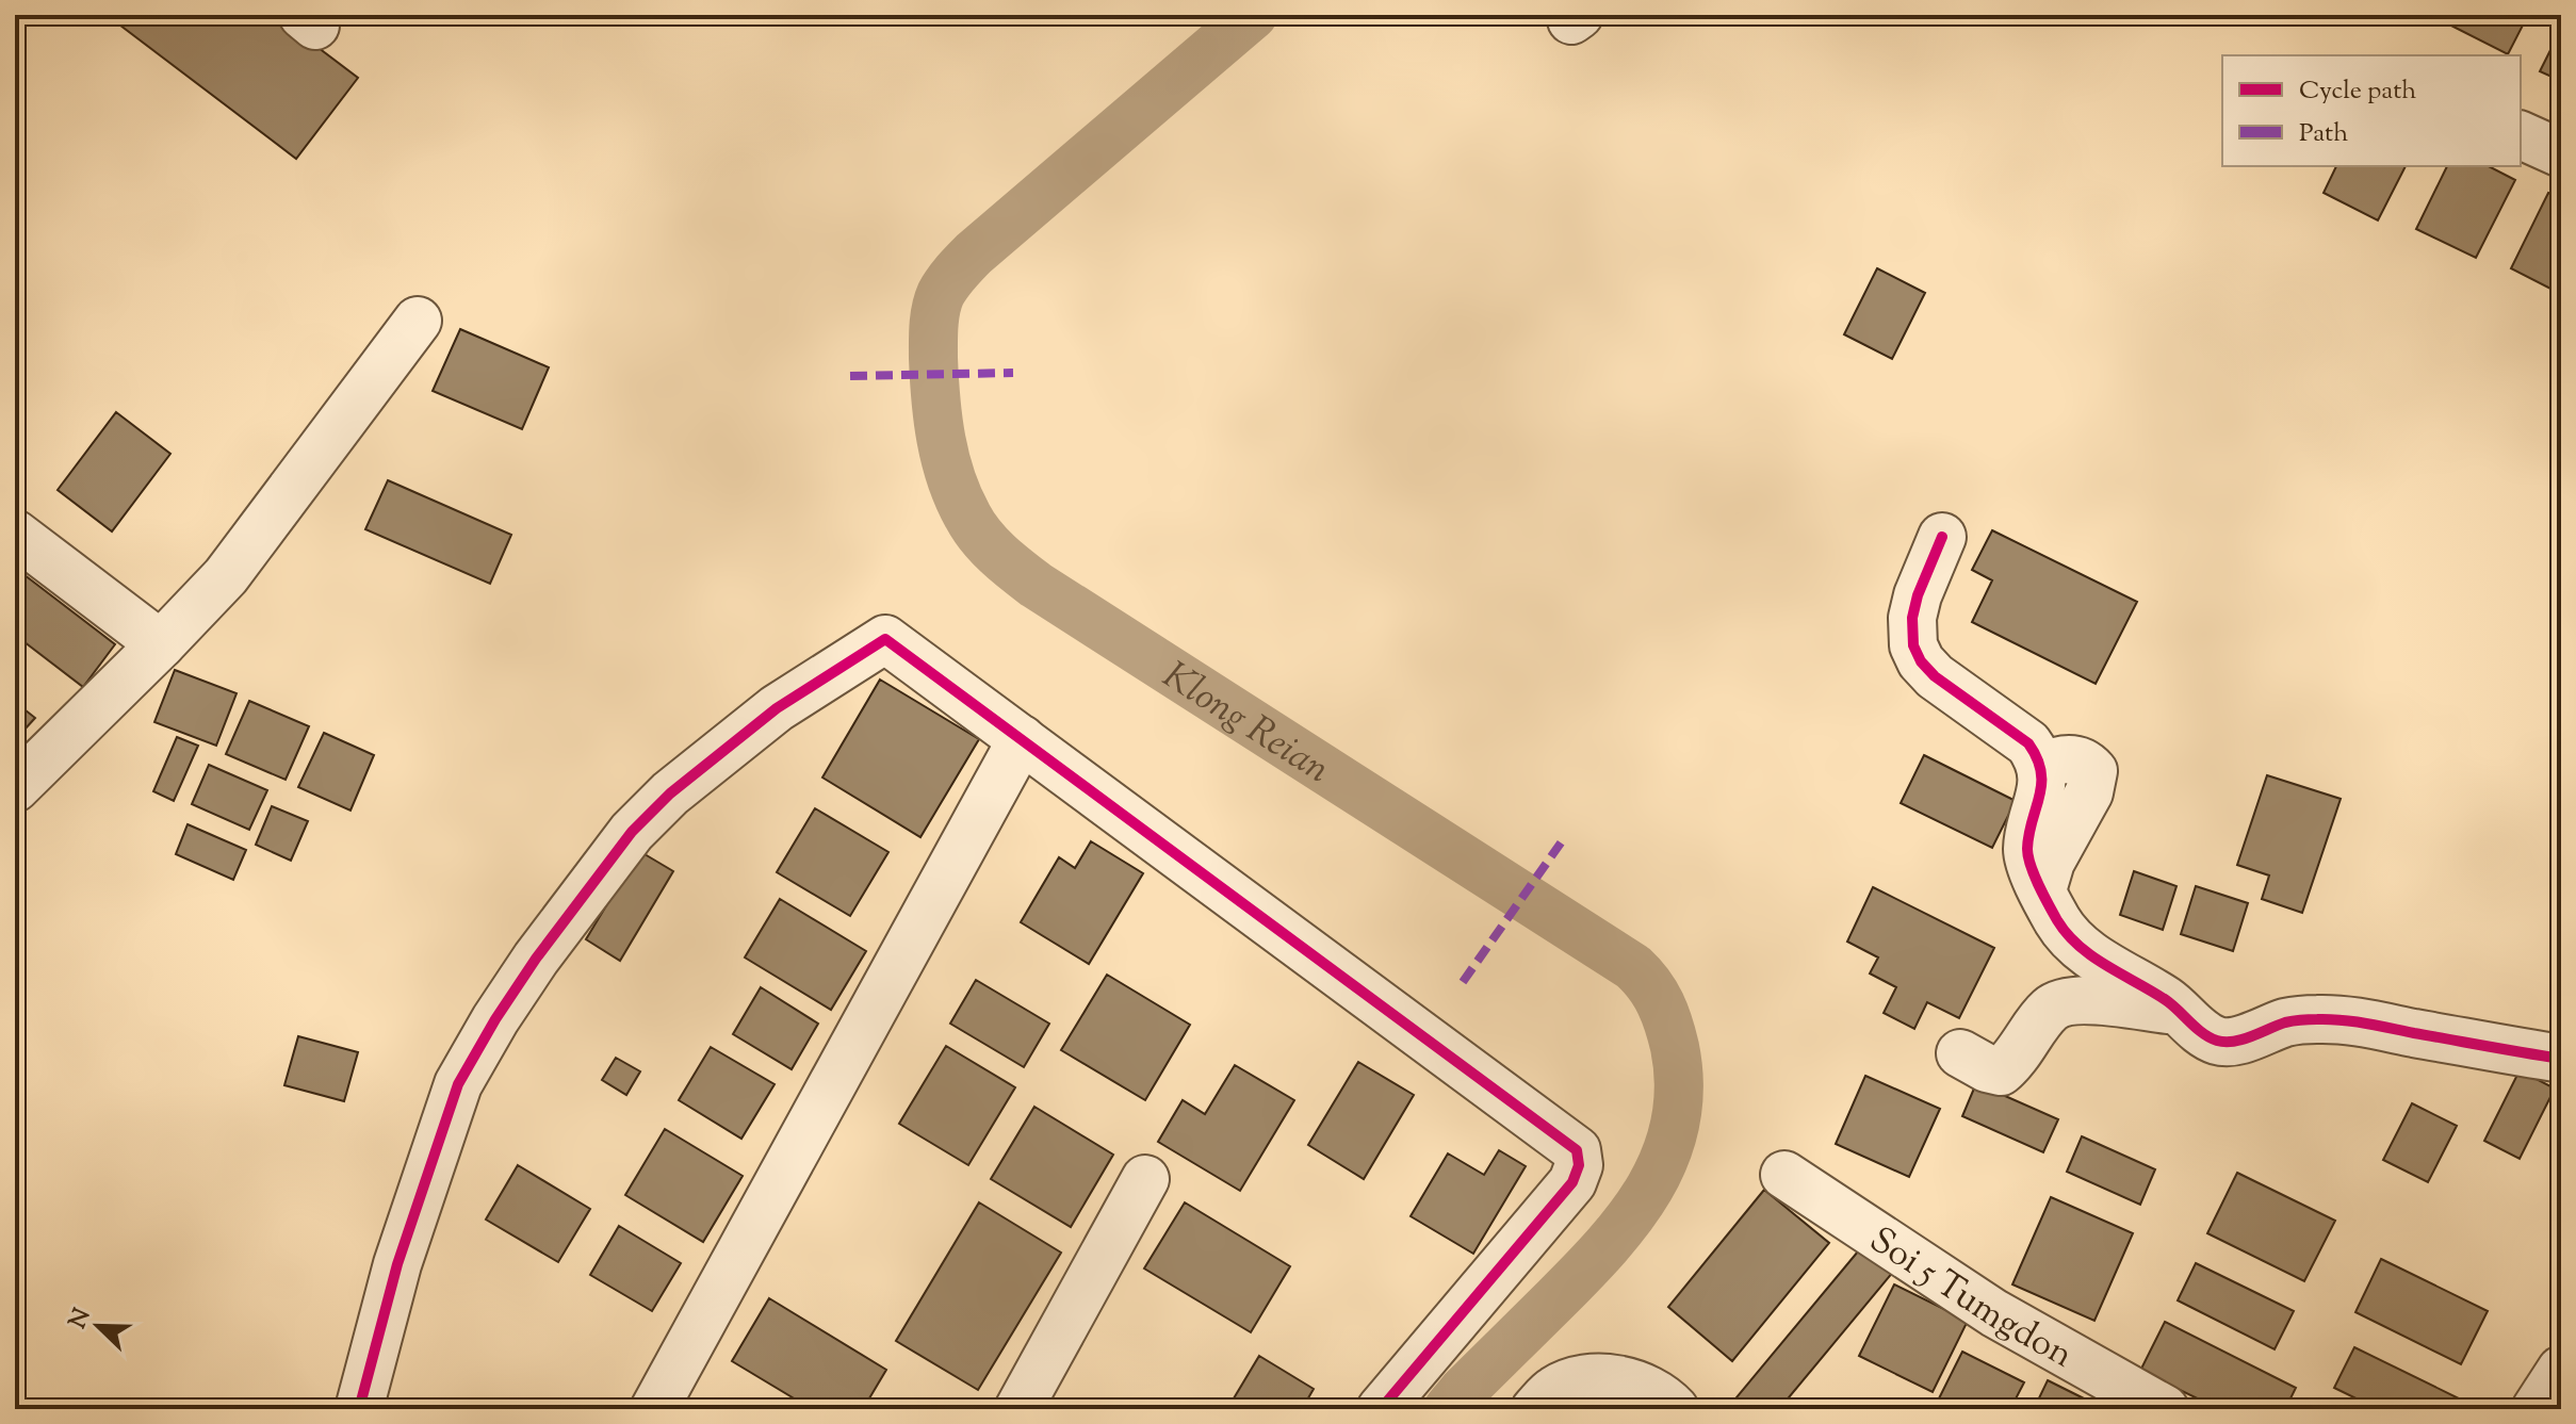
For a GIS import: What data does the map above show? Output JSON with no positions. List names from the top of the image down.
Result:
{
  "streets": {
    "street": ["Soi 5 Tumgdon"]
  },
  "water": ["Klong Reian"],
  "legend": ["Cycle path", "Path"],
  "north": "top left"
}
